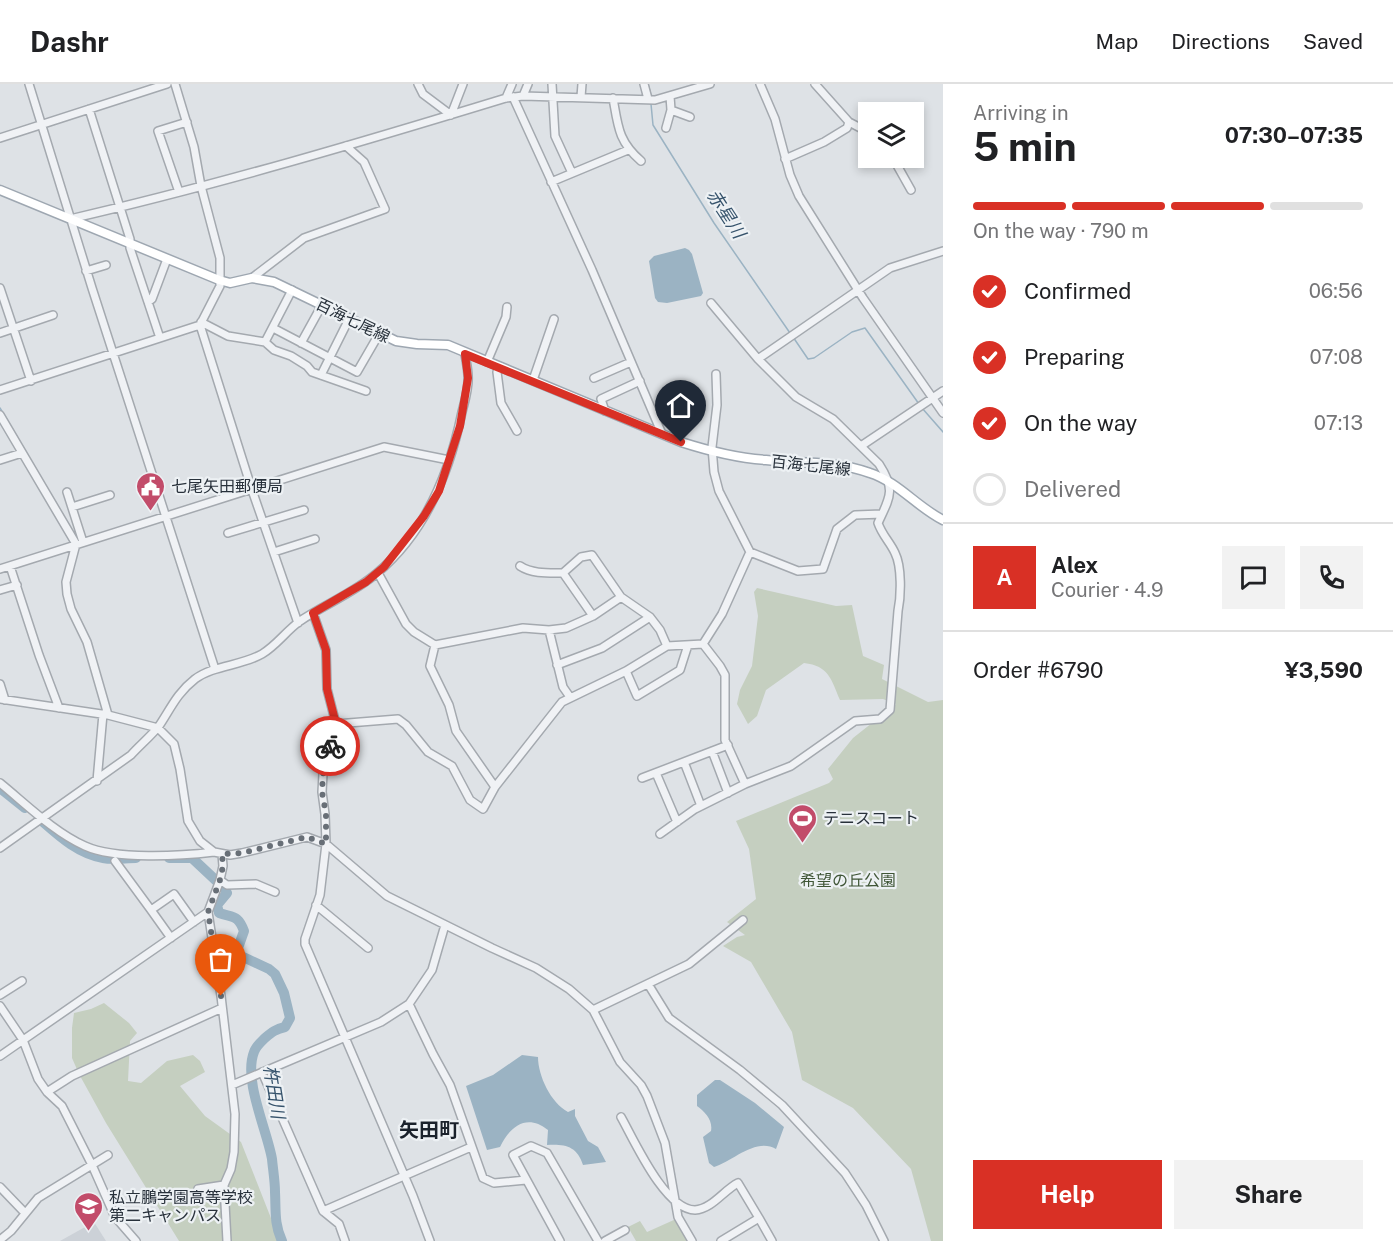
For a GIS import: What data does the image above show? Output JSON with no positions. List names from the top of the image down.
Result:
{
  "streets": {
    "main road": ["百海七尾線"]
  },
  "districts": ["矢田町"],
  "water": ["赤星川", "杵田川"],
  "parks": ["希望の丘公園"],
  "places": {
    "public building": ["七尾矢田郵便局"],
    "sports": ["テニスコート"],
    "school or university": ["私立鵬学園高等学校 第二キャンパス"]
  },
  "page": {
    "header": "Dashr",
    "nav": ["Map", "Directions", "Saved"],
    "heading": ["5 min", "Arriving in", "07:30–07:35"],
    "panel": [
      "Alex",
      "Courier · 4.9",
      "Order #6790",
      "¥3,590"
    ],
    "bar": "On the way · 790 m",
    "list": [
      ["Confirmed", "06:56"],
      ["Preparing", "07:08"],
      ["On the way", "07:13"],
      "Delivered"
    ],
    "round": "A",
    "buttons": ["Help", "Share"]
  }
}
